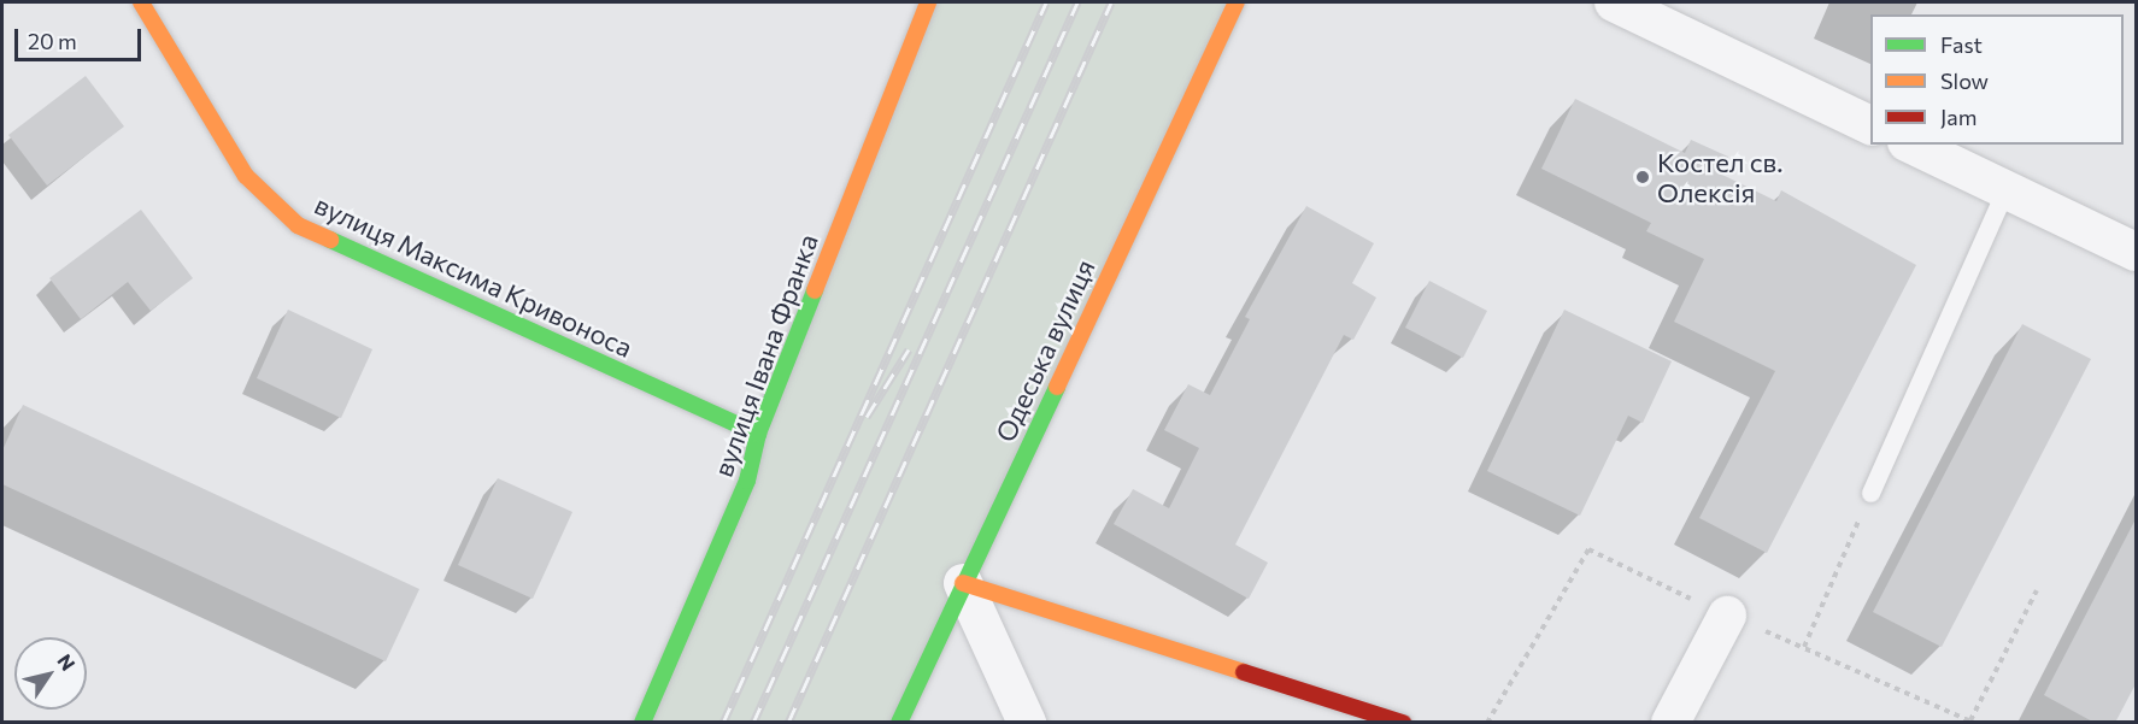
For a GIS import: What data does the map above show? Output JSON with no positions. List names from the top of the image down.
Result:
{
  "streets": {
    "street": ["вулиця Максима Кривоноса", "Одеська вулиця", "вулиця Івана Франка"]
  },
  "crossings": [
    ["вулиця Максима Кривоноса", "вулиця Івана Франка"]
  ],
  "places": ["Костел св. Олексія"],
  "legend": ["Fast", "Slow", "Jam"],
  "scale_bar": "20 m",
  "north": "top right"
}
